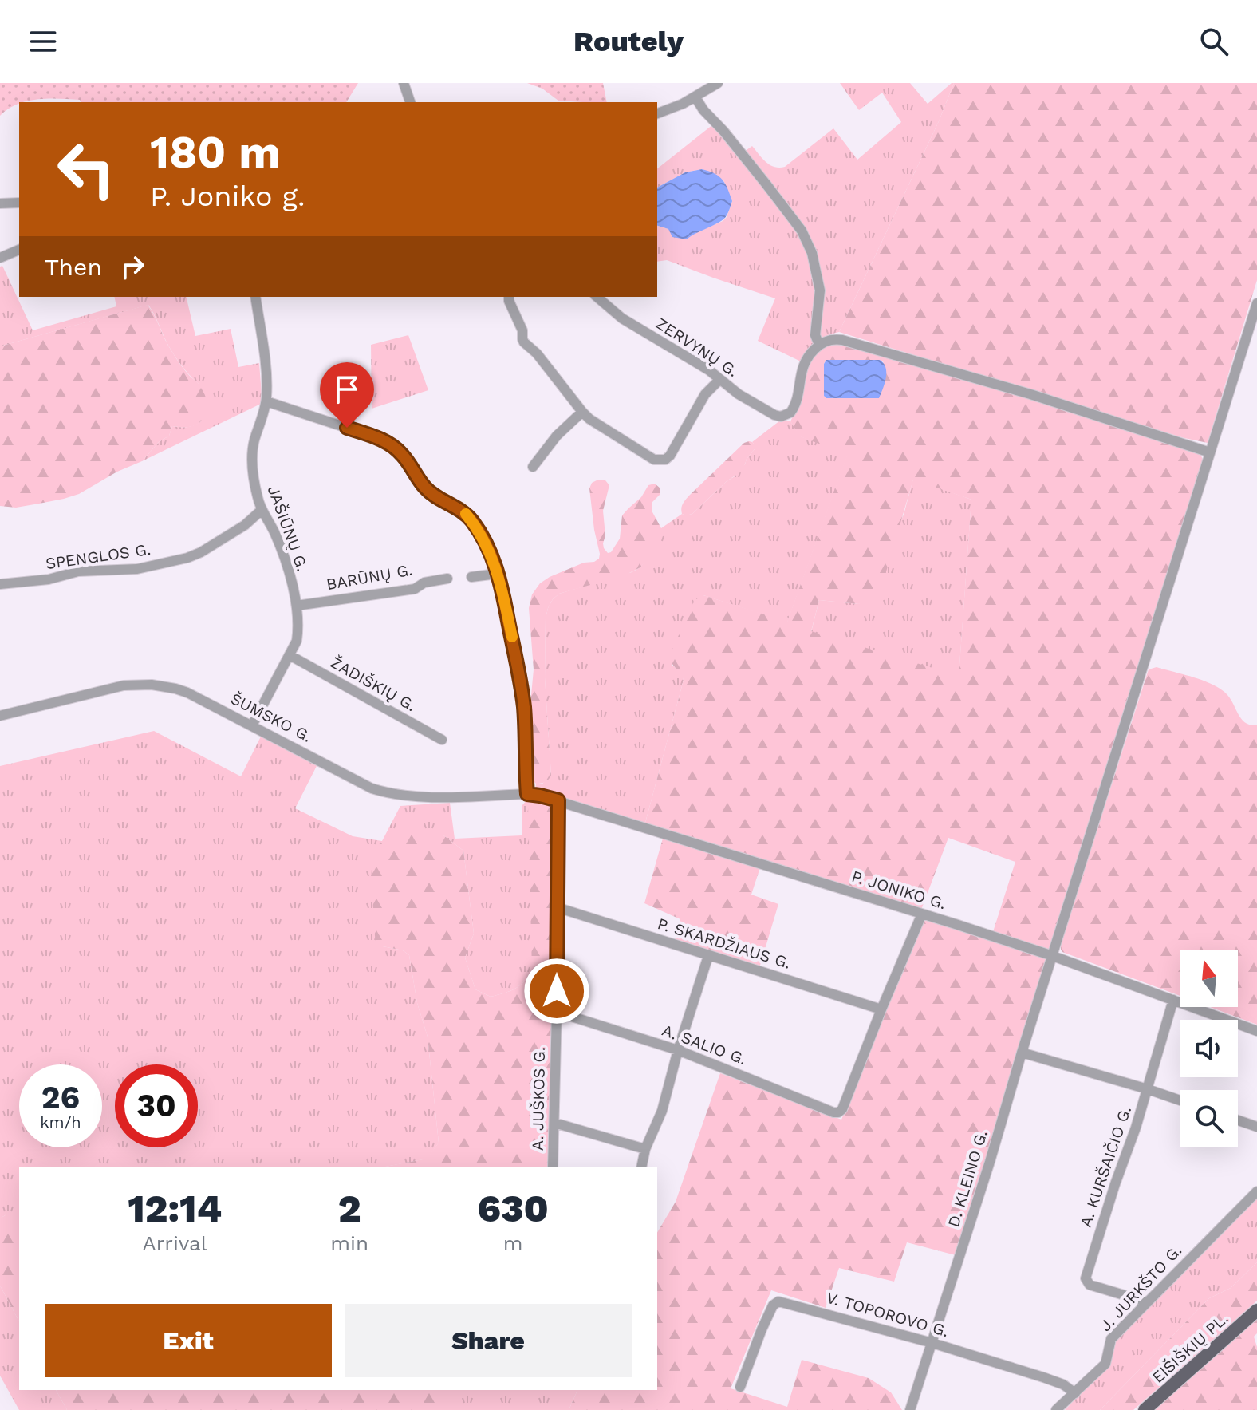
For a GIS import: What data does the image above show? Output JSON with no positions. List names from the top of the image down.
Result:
{
  "streets": {
    "main road": ["EIŠIŠKIŲ PL."],
    "street": [
      "ZERVYNŲ G.",
      "JAŠIŪNŲ G.",
      "SPENGLOS G.",
      "BARŪNŲ G.",
      "ŽADIŠKIŲ G.",
      "ŠUMSKO G.",
      "P. JONIKO G.",
      "P. SKARDŽIAUS G.",
      "A. SALIO G.",
      "A. JUŠKOS G.",
      "A. KURŠAIČIO G.",
      "D. KLEINO G.",
      "J. JURKŠTO G.",
      "V. TOPOROVO G."
    ]
  },
  "crossings": [
    ["JAŠIŪNŲ G.", "SPENGLOS G."],
    ["JAŠIŪNŲ G.", "BARŪNŲ G."],
    ["JAŠIŪNŲ G.", "ŽADIŠKIŲ G."],
    ["JAŠIŪNŲ G.", "ŠUMSKO G."],
    ["ŠUMSKO G.", "P. JONIKO G."],
    ["P. JONIKO G.", "A. JUŠKOS G."],
    ["P. JONIKO G.", "A. KURŠAIČIO G."],
    ["P. JONIKO G.", "D. KLEINO G."],
    ["P. SKARDŽIAUS G.", "A. SALIO G."],
    ["P. SKARDŽIAUS G.", "A. JUŠKOS G."],
    ["A. SALIO G.", "A. JUŠKOS G."],
    ["A. KURŠAIČIO G.", "J. JURKŠTO G."],
    ["D. KLEINO G.", "V. TOPOROVO G."],
    ["J. JURKŠTO G.", "V. TOPOROVO G."]
  ],
  "north": "top",
  "page": {
    "header": "Routely",
    "turn": ["180 m", "P. Joniko g."],
    "then": "Then",
    "speed": "26 km/h",
    "limit": "30",
    "eta": [
      "12:14",
      "Arrival",
      "2",
      "min",
      "630",
      "m"
    ],
    "buttons": ["Exit", "Share"]
  }
}
